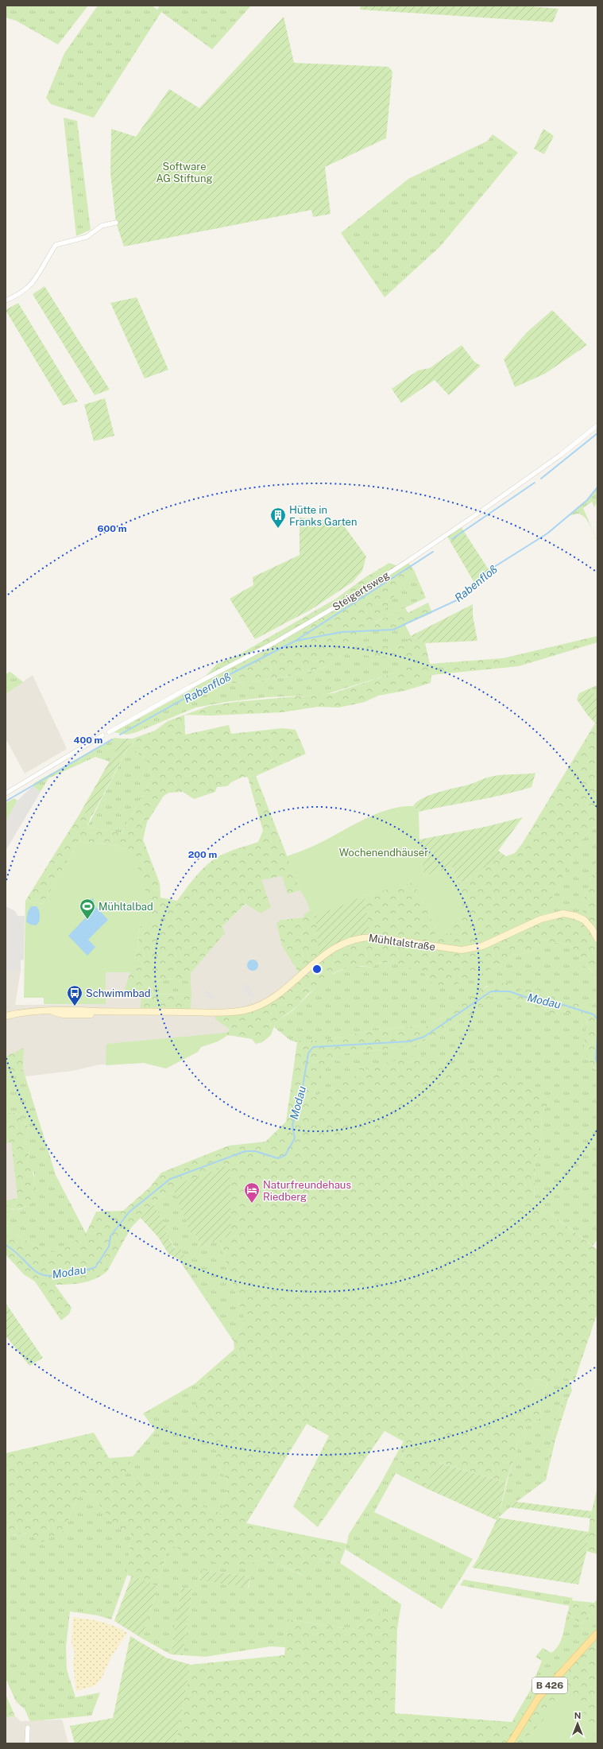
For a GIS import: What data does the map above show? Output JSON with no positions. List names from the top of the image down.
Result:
{
  "streets": {
    "main road": ["B 426"],
    "street": ["Steigertsweg", "Mühltalstraße"]
  },
  "water": ["Rabenfloß", "Modau"],
  "parks": ["Software AG Stiftung", "Wochenendhäuser"],
  "places": {
    "building": ["Hütte in Franks Garten"],
    "sports": ["Mühltalbad"],
    "bus stop": ["Schwimmbad"],
    "hotel": ["Naturfreundehaus Riedberg"]
  },
  "north": "top",
  "rings": ["600 m", "400 m", "200 m"]
}
